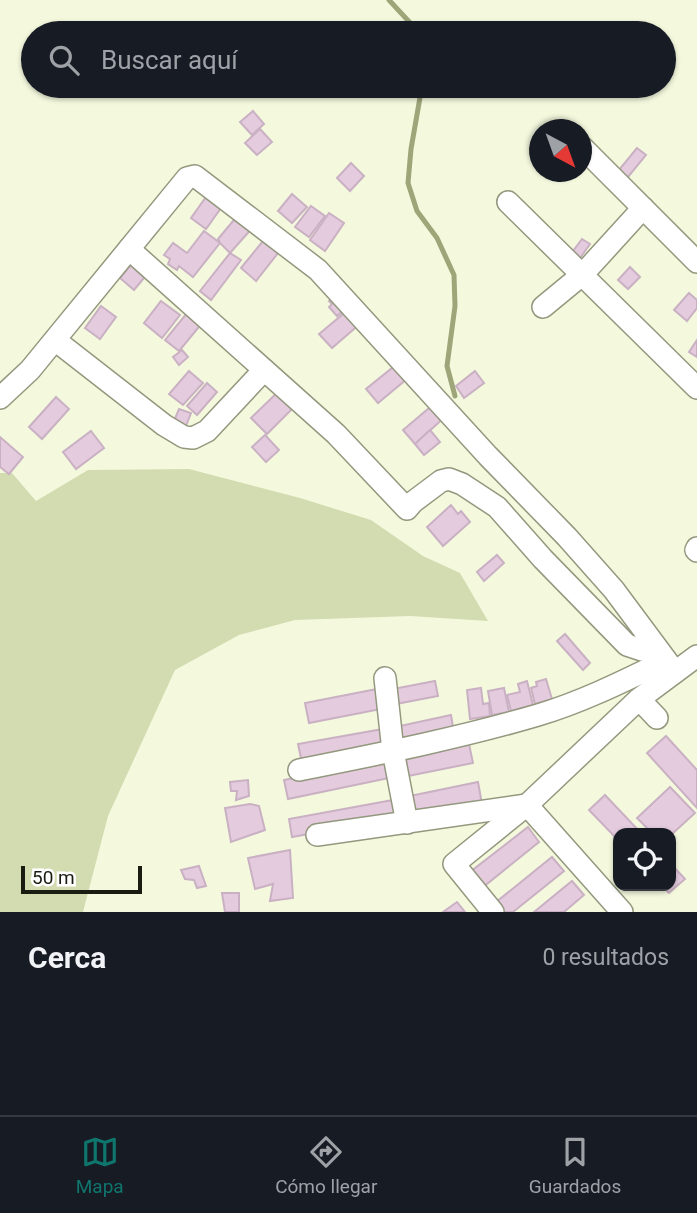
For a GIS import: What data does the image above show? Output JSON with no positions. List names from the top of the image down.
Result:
{
  "scale_bar": "50 m",
  "north": "bottom right",
  "page": {
    "search": "Buscar aquí",
    "scale": "50 m",
    "heading": ["Cerca", "0 resultados"],
    "nav": ["Mapa", "Cómo llegar", "Guardados"]
  }
}
